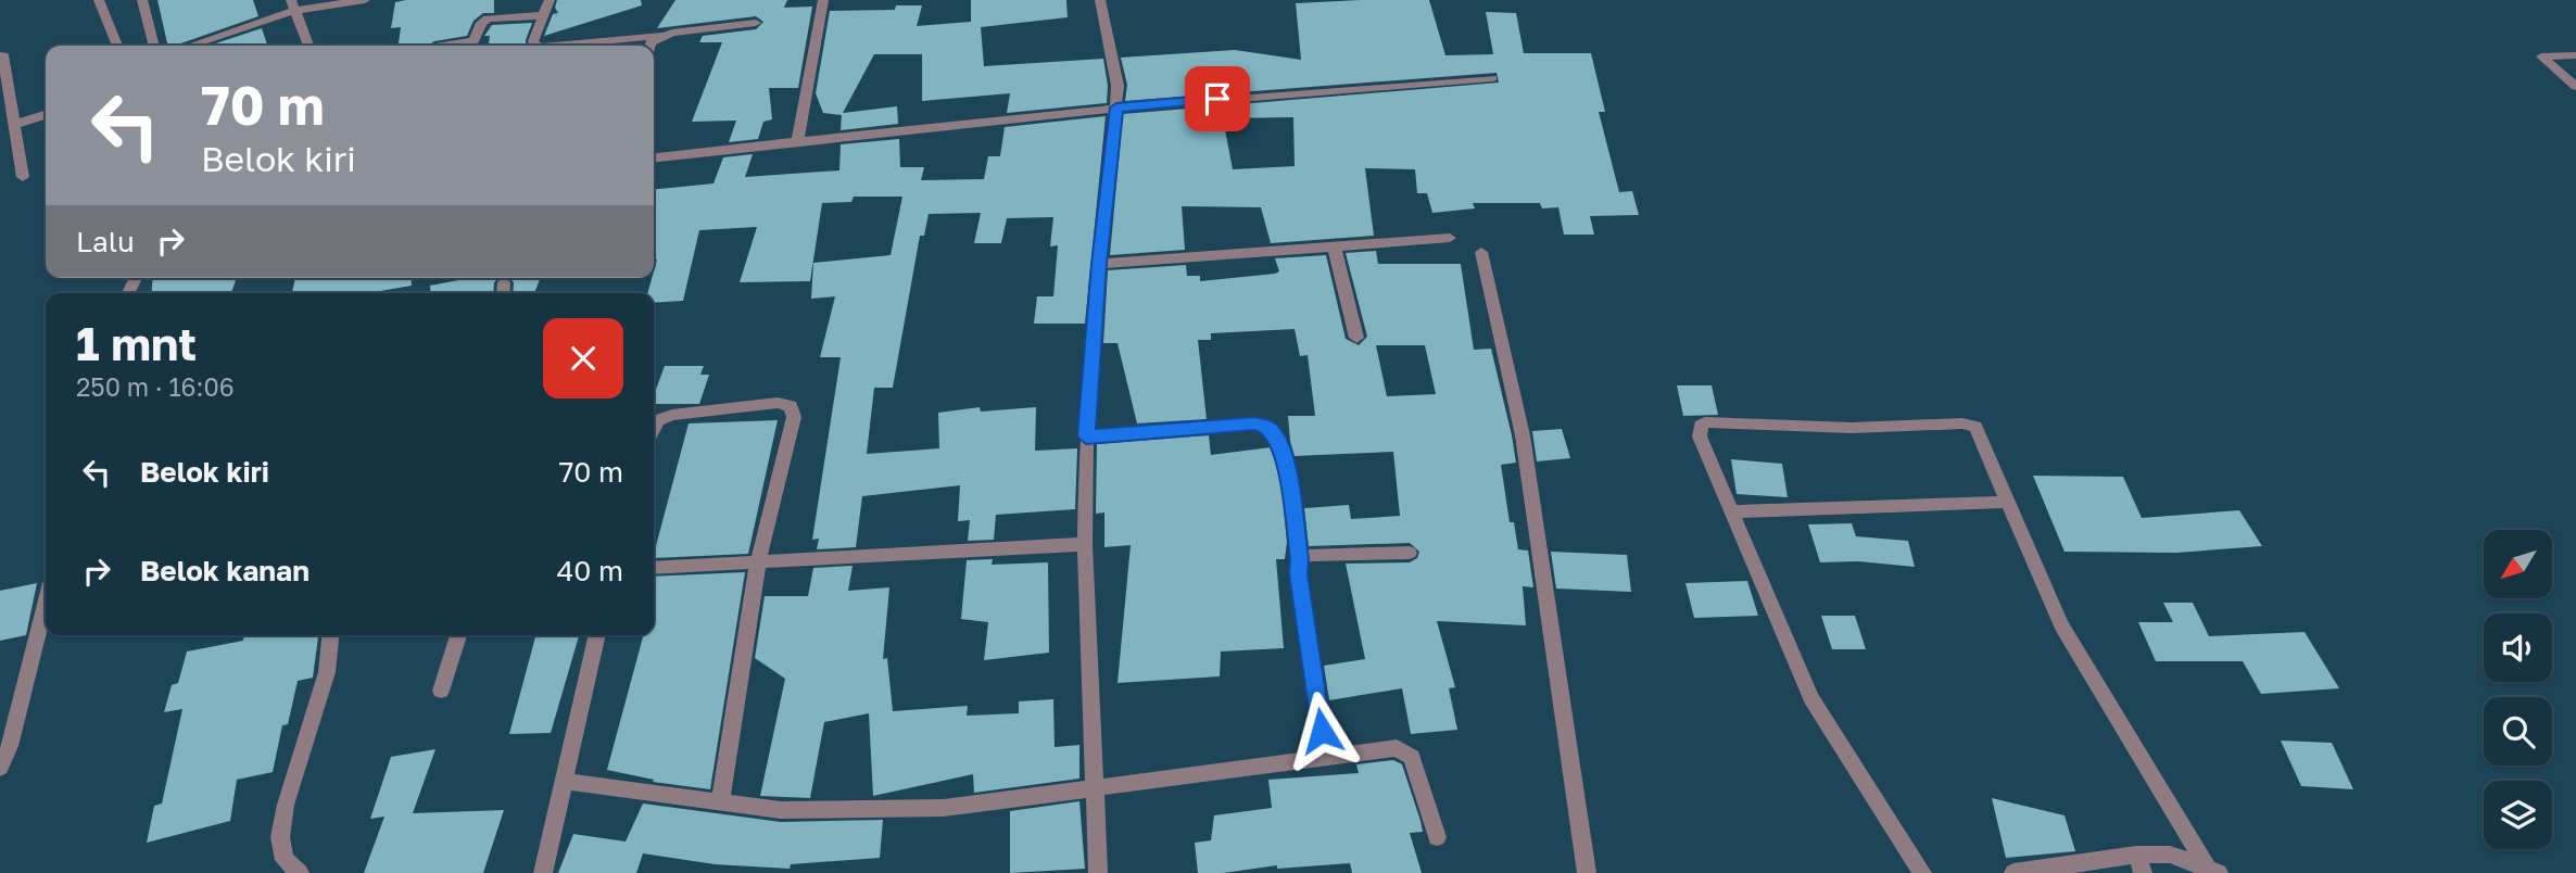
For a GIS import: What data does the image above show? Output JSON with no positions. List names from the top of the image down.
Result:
{
  "north": "bottom left",
  "page": {
    "turn": ["70 m", "Belok kiri"],
    "then": "Lalu",
    "heading": ["1 mnt", "250 m · 16:06"],
    "list": [
      {
        "name": "Belok kiri",
        "value": "70 m"
      },
      {
        "name": "Belok kanan",
        "value": "40 m"
      }
    ]
  }
}
